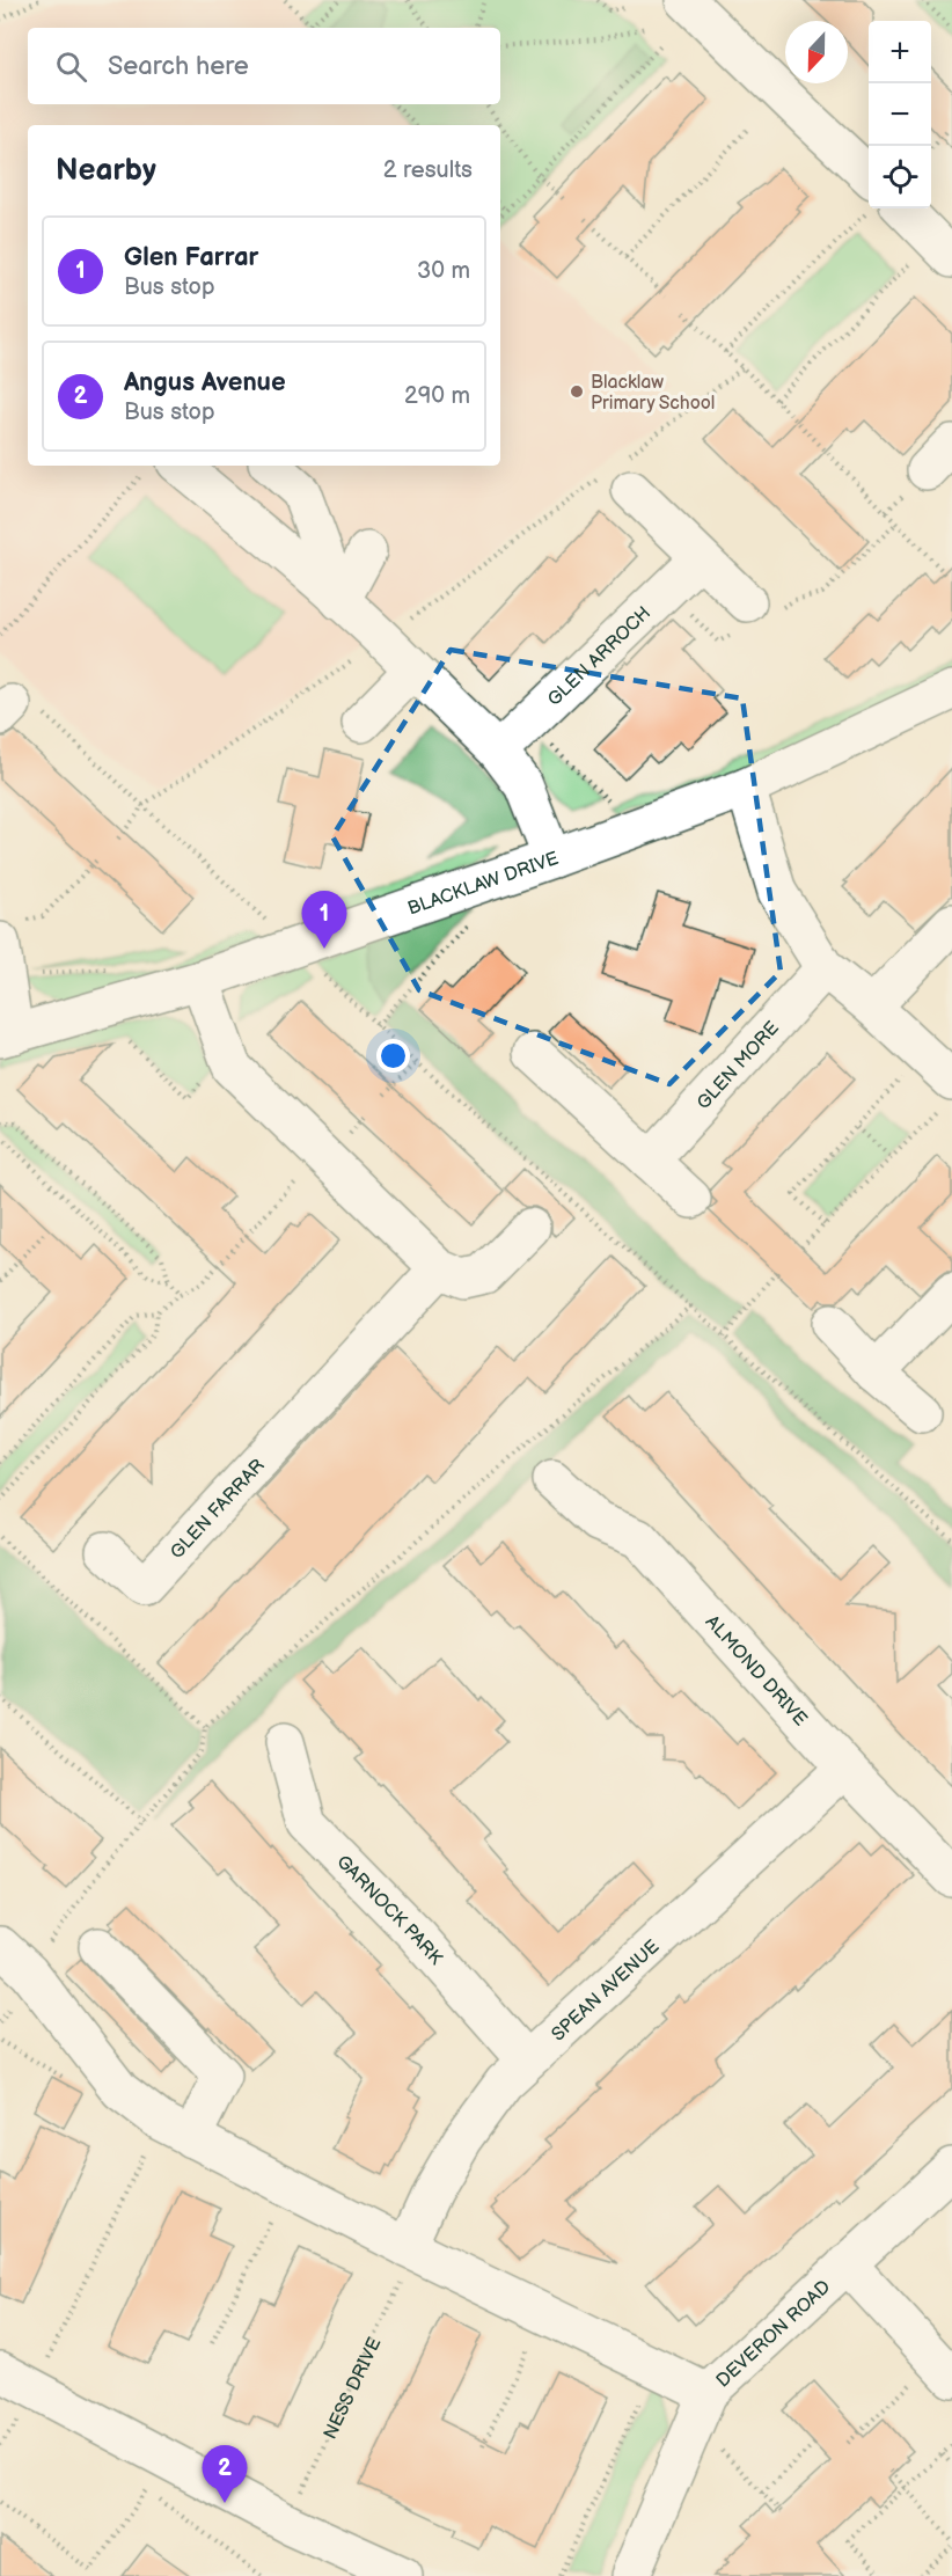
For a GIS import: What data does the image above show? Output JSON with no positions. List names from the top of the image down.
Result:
{
  "streets": {
    "street": [
      "GLEN ARROCH",
      "BLACKLAW DRIVE",
      "GLEN MORE",
      "GLEN FARRAR",
      "ALMOND DRIVE",
      "GARNOCK PARK",
      "SPEAN AVENUE",
      "DEVERON ROAD"
    ],
    "path": ["NESS DRIVE"]
  },
  "crossings": [
    ["ALMOND DRIVE", "SPEAN AVENUE"],
    ["GARNOCK PARK", "SPEAN AVENUE"],
    ["SPEAN AVENUE", "NESS DRIVE"]
  ],
  "places": ["Blacklaw Primary School"],
  "north": "bottom",
  "page": {
    "map_buttons": ["+", "−"],
    "search": "Search here",
    "heading": ["Nearby", "2 results"],
    "list": [
      {
        "mark": "1",
        "name": "Glen Farrar",
        "note": "Bus stop",
        "value": "30 m"
      },
      {
        "mark": "2",
        "name": "Angus Avenue",
        "note": "Bus stop",
        "value": "290 m"
      }
    ],
    "pins": ["1", "2"]
  }
}
